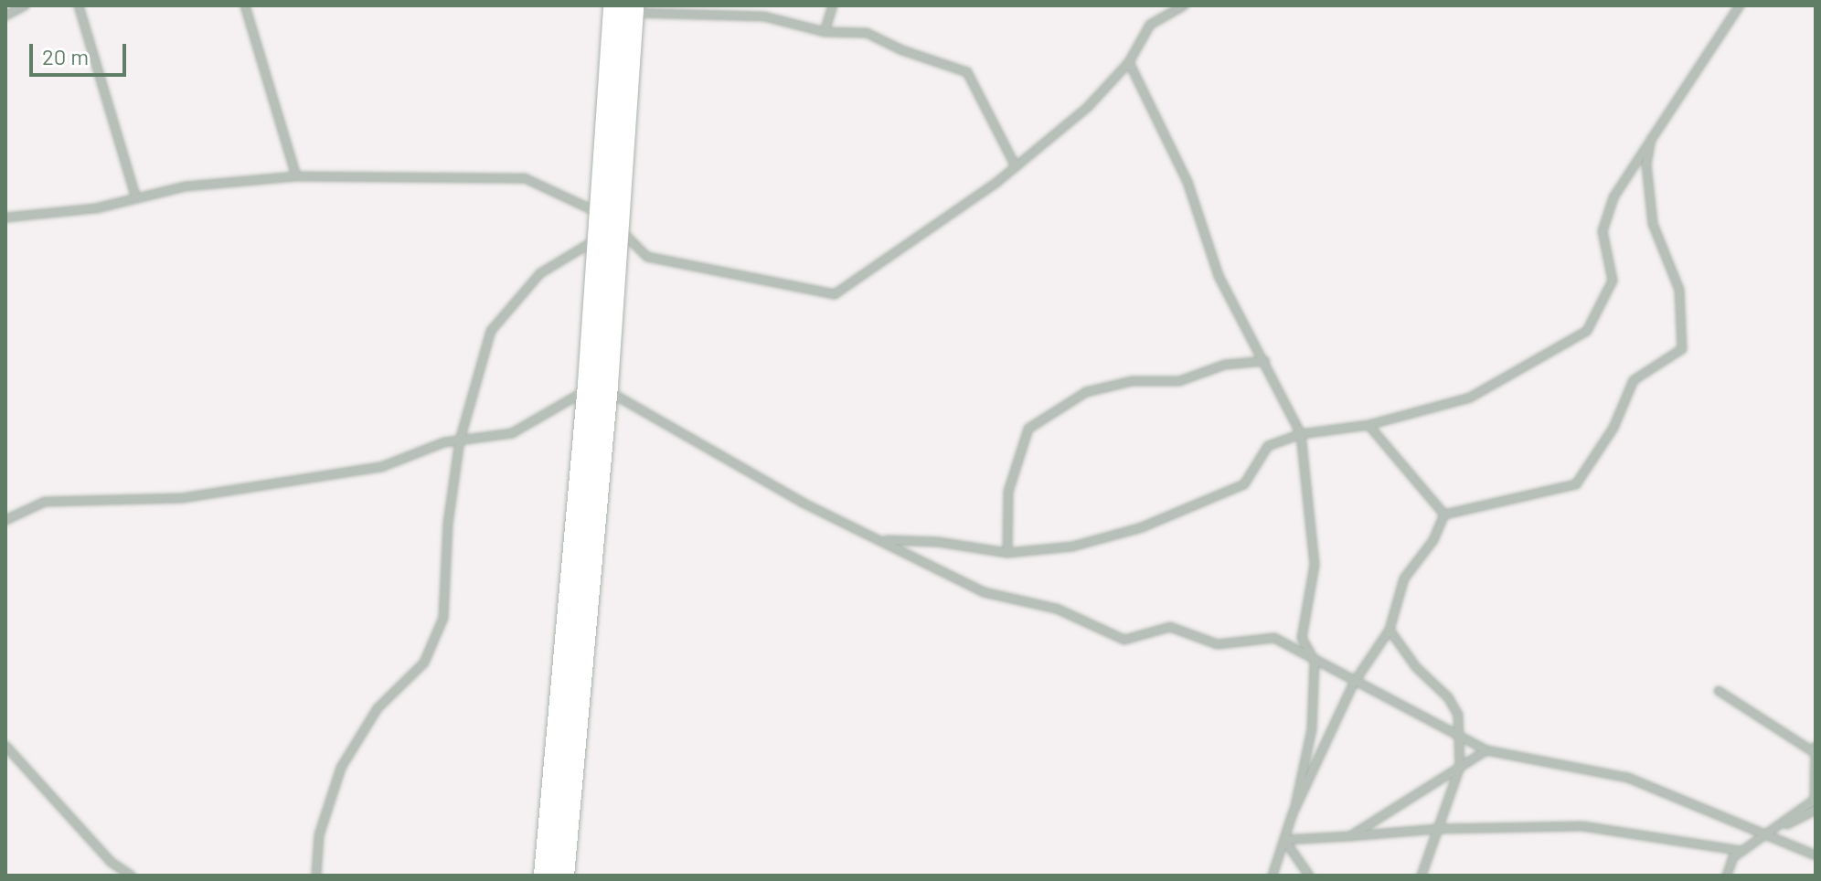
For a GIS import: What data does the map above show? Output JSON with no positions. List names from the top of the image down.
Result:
{
  "scale_bar": "20 m"
}
